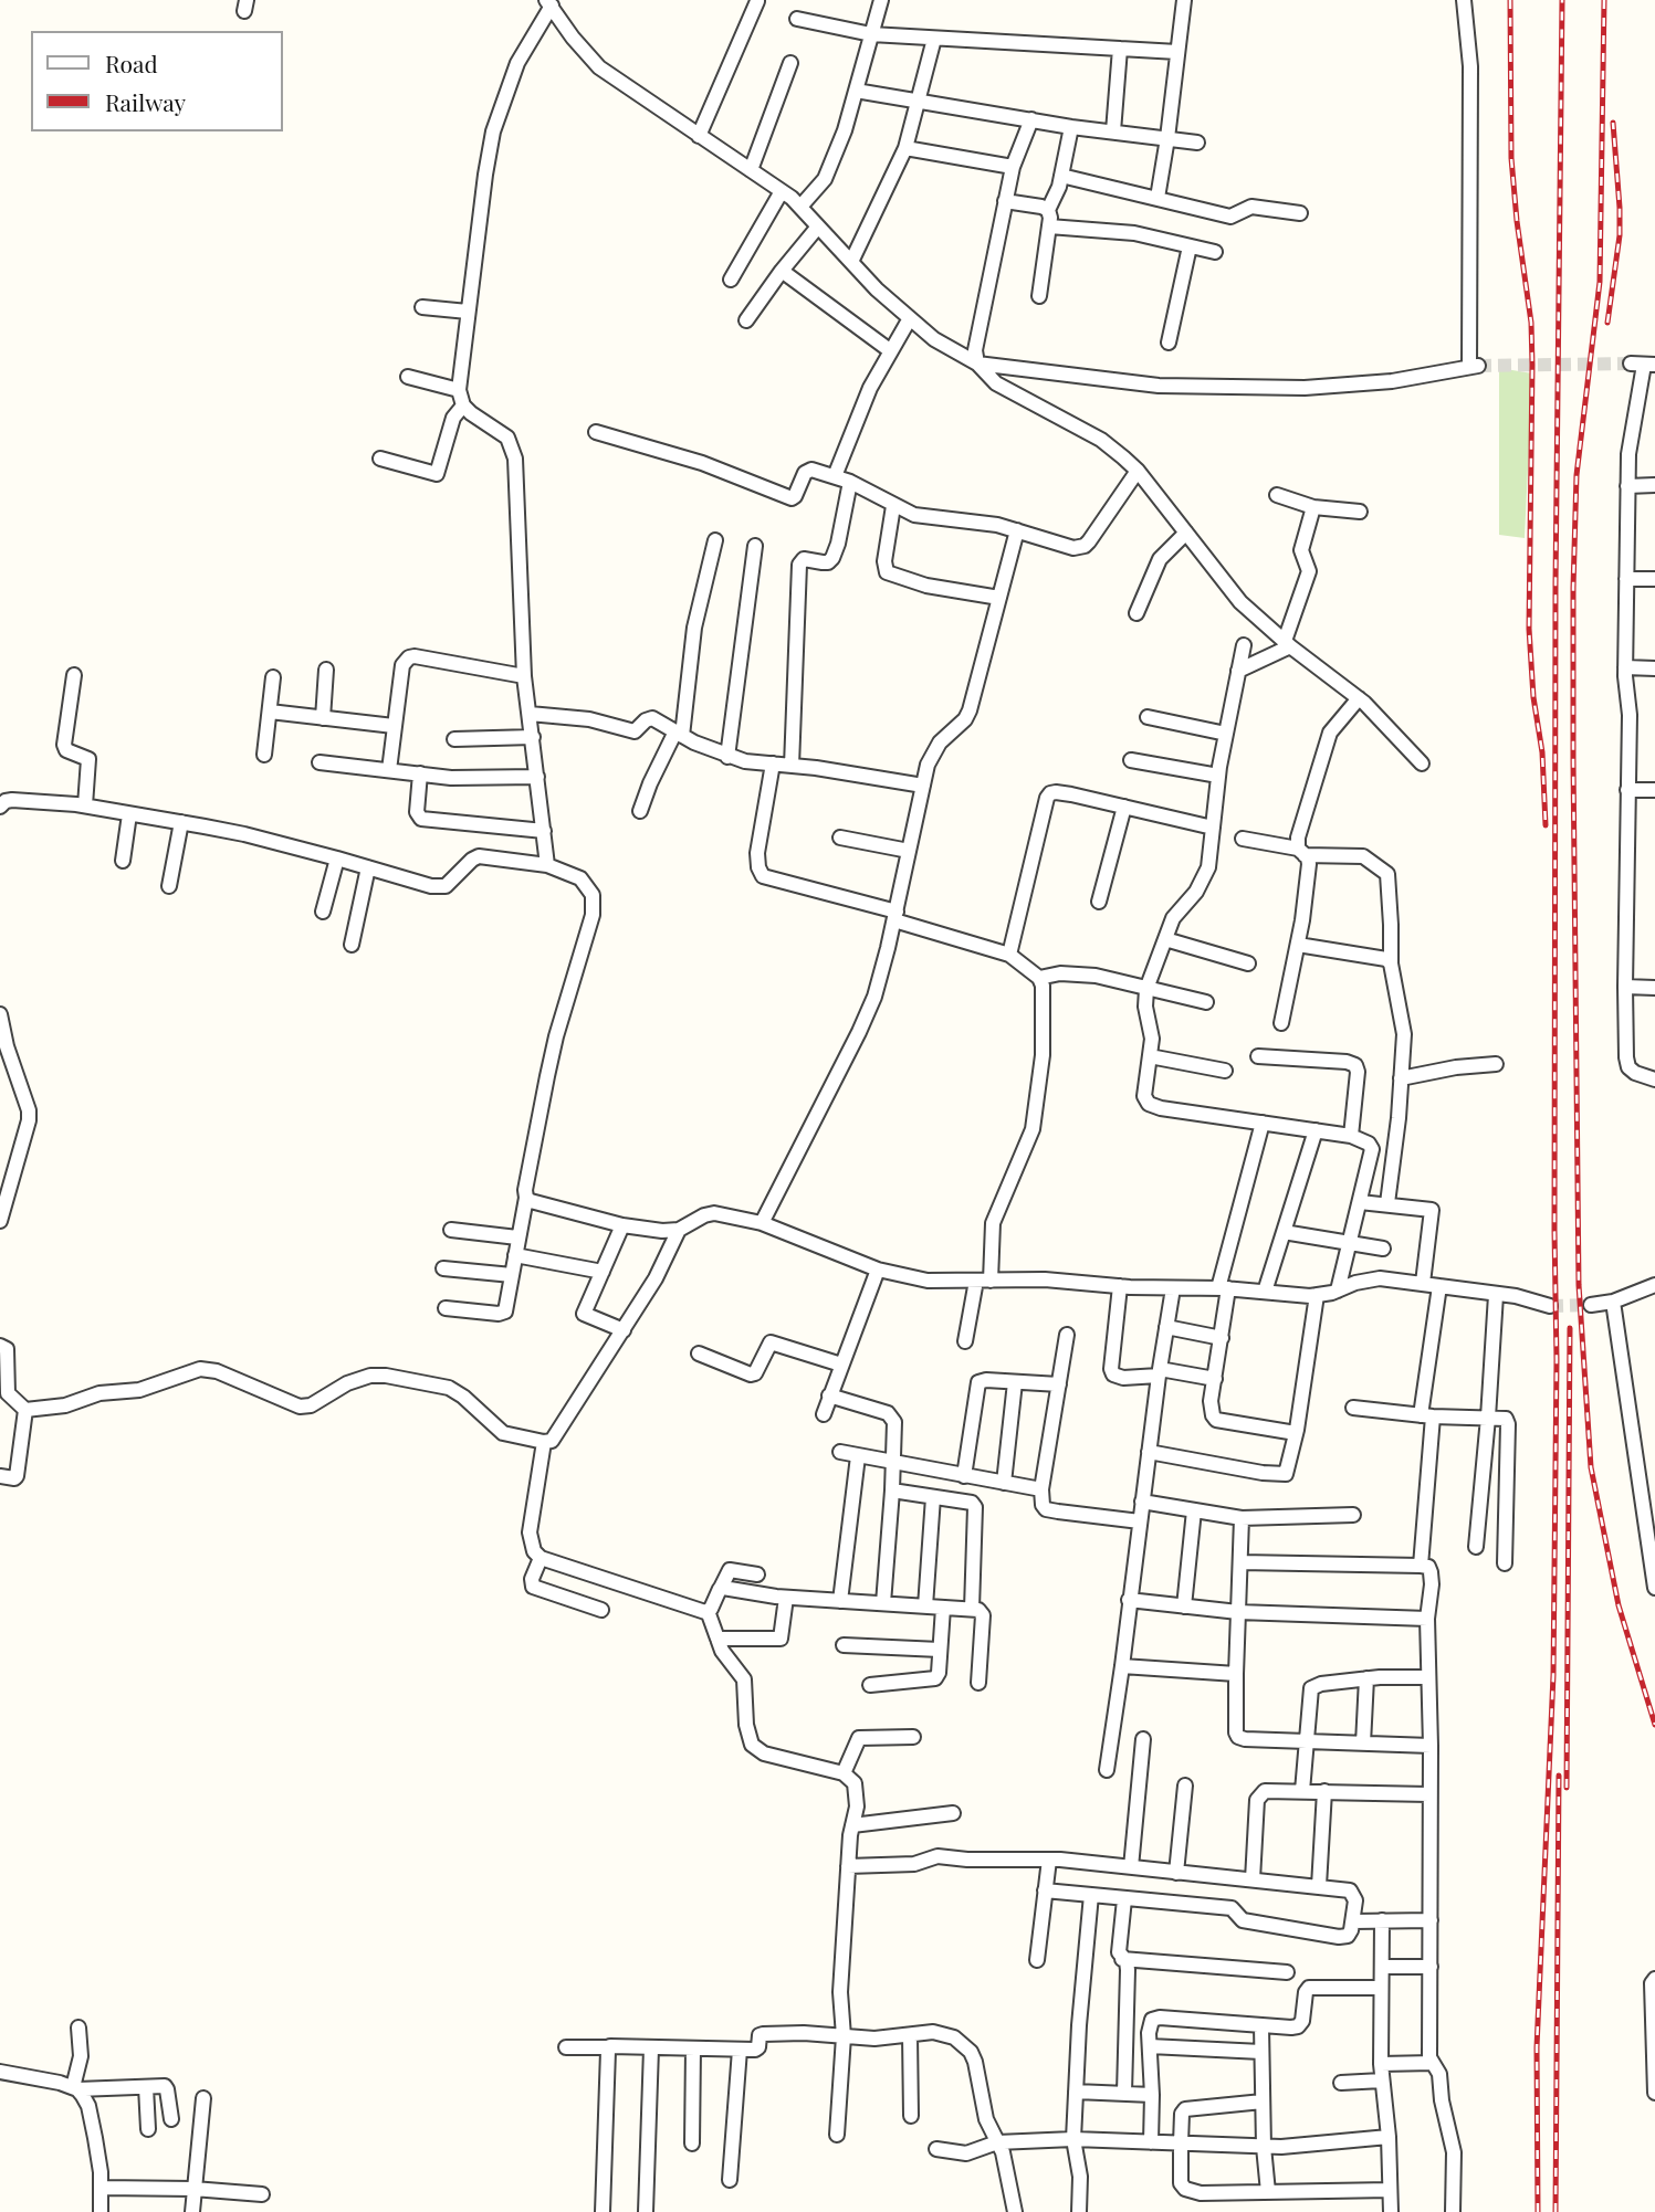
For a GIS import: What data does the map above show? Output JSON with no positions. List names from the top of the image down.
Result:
{
  "legend": ["Road", "Railway"]
}
